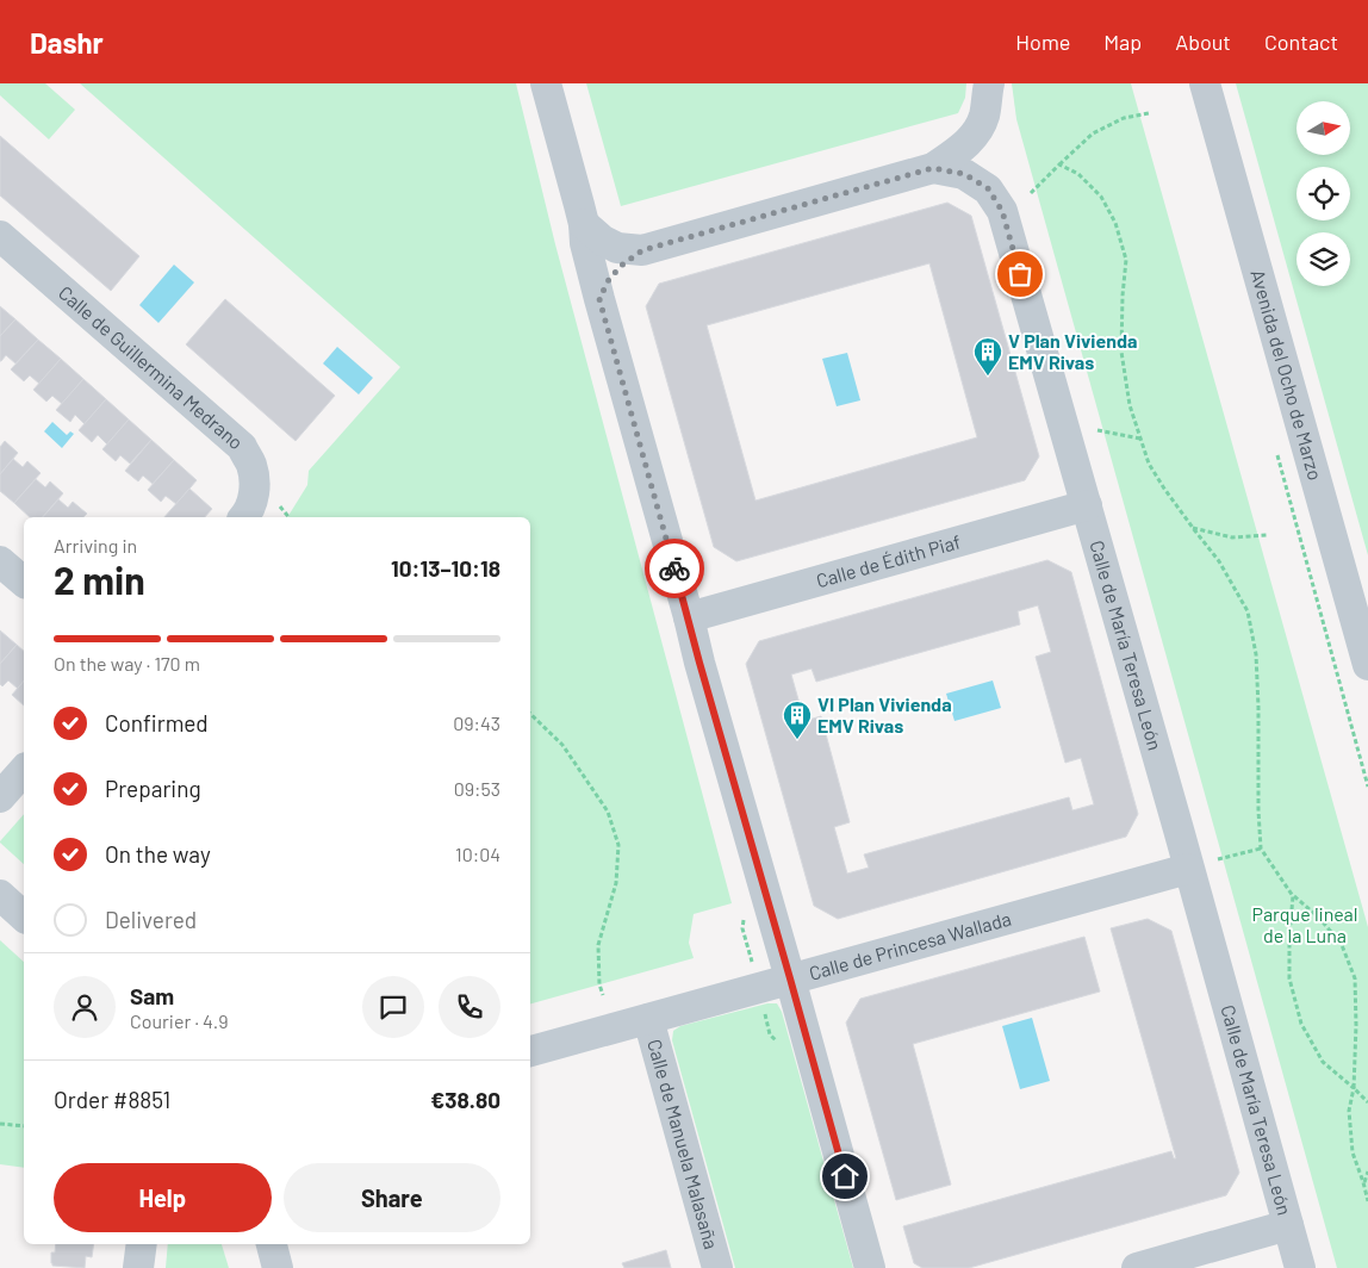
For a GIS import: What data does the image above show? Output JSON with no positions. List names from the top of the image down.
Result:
{
  "streets": {
    "street": [
      "Calle de Guillermina Medrano",
      "Avenida del Ocho de Marzo",
      "Calle de Édith Piaf",
      "Calle de María Teresa León",
      "Calle de Princesa Wallada",
      "Calle de Manuela Malasaña"
    ]
  },
  "crossings": [
    ["Calle de Édith Piaf", "Calle de María Teresa León"],
    ["Calle de María Teresa León", "Calle de Princesa Wallada"],
    ["Calle de Princesa Wallada", "Calle de Manuela Malasaña"]
  ],
  "parks": ["Parque lineal de la Luna"],
  "places": {
    "building": ["V Plan Vivienda EMV Rivas", "VI Plan Vivienda EMV Rivas"]
  },
  "north": "right",
  "page": {
    "header": "Dashr",
    "nav": [
      "Home",
      "Map",
      "About",
      "Contact"
    ],
    "heading": ["2 min", "Arriving in", "10:13–10:18"],
    "panel": [
      "Sam",
      "Courier · 4.9",
      "Order #8851",
      "€38.80"
    ],
    "bar": "On the way · 170 m",
    "list": [
      ["Confirmed", "09:43"],
      ["Preparing", "09:53"],
      ["On the way", "10:04"],
      "Delivered"
    ],
    "buttons": ["Help", "Share"]
  }
}
